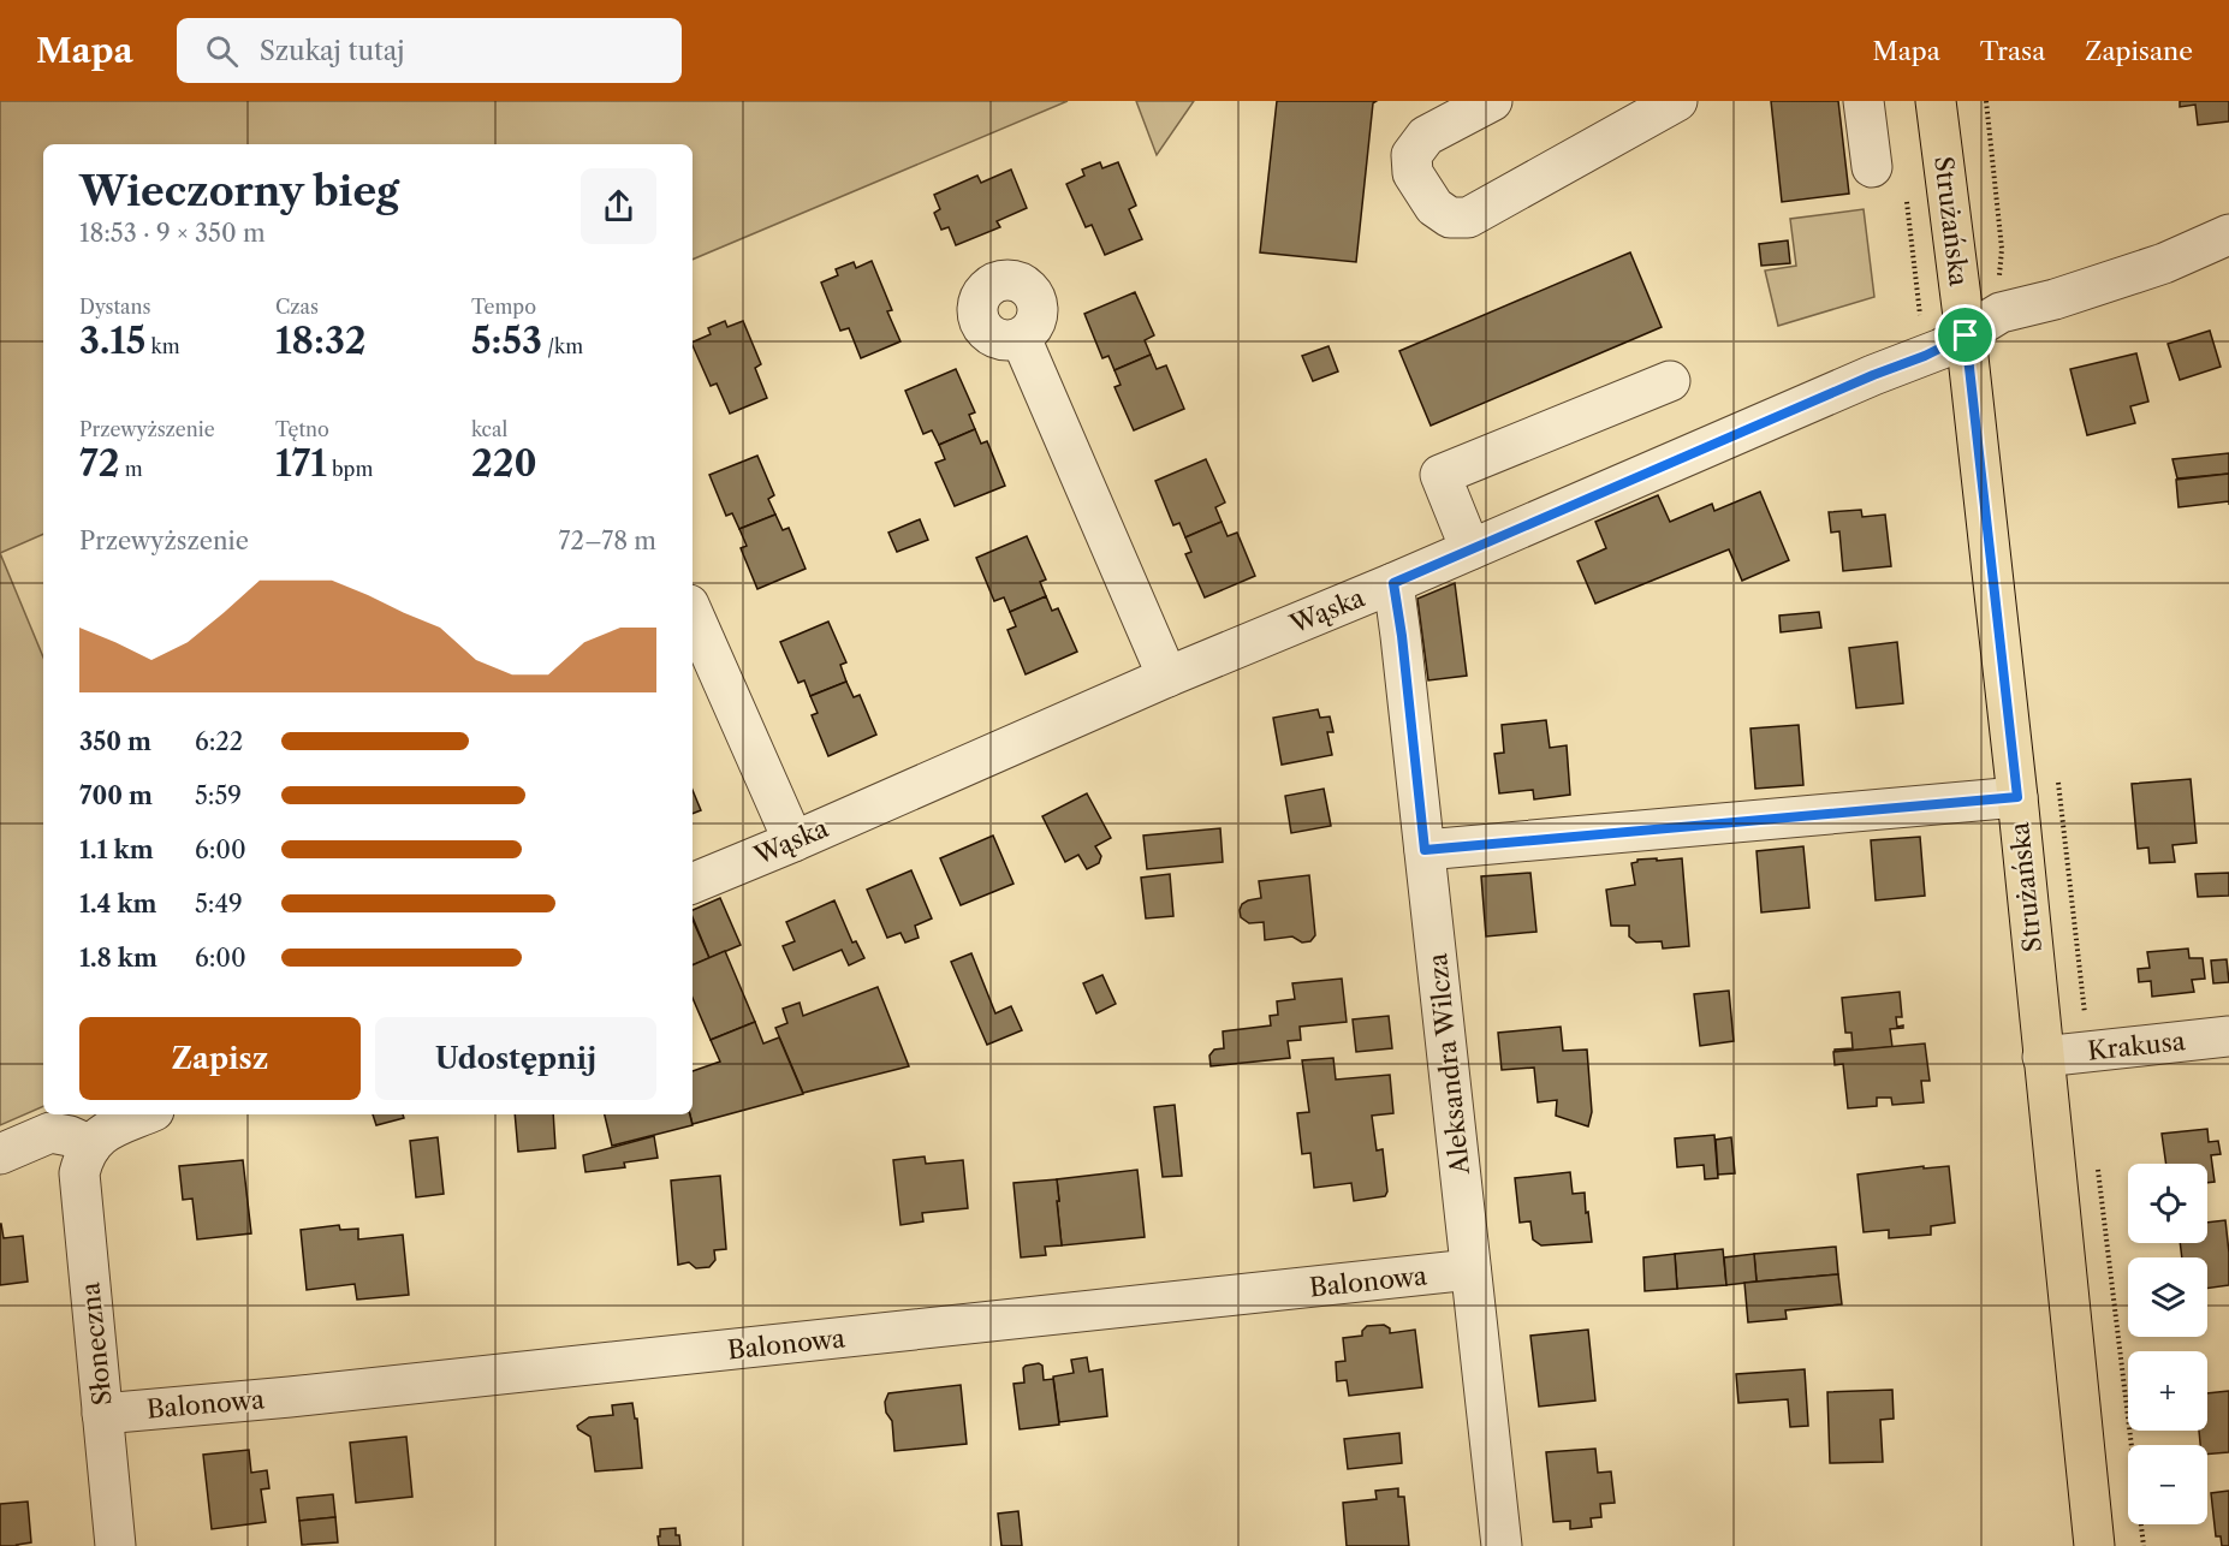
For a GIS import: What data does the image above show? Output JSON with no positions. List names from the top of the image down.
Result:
{
  "streets": {
    "main road": ["Strużańska"],
    "street": [
      "Wąska",
      "Krakusa",
      "Aleksandra Wilcza",
      "Balonowa",
      "Słoneczna"
    ]
  },
  "crossings": [
    ["Strużańska", "Wąska"],
    ["Strużańska", "Krakusa"],
    ["Wąska", "Aleksandra Wilcza"],
    ["Aleksandra Wilcza", "Balonowa"],
    ["Balonowa", "Słoneczna"]
  ],
  "page": {
    "header": "Mapa",
    "search": "Szukaj tutaj",
    "nav": ["Mapa", "Trasa", "Zapisane"],
    "heading": ["Wieczorny bieg", "18:53 · 9 × 350 m"],
    "stats": [
      ["Dystans", "3.15 km"],
      ["Czas", "18:32"],
      ["Tempo", "5:53 /km"],
      ["Przewyższenie", "72 m"],
      ["Tętno", "171 bpm"],
      ["kcal", "220"]
    ],
    "chart": ["Przewyższenie", "72–78 m"],
    "list": [
      {
        "name": "350 m",
        "note": "6:22"
      },
      {
        "name": "700 m",
        "note": "5:59"
      },
      {
        "name": "1.1 km",
        "note": "6:00"
      },
      {
        "name": "1.4 km",
        "note": "5:49"
      },
      {
        "name": "1.8 km",
        "note": "6:00"
      }
    ],
    "buttons": ["Zapisz", "Udostępnij"],
    "map_buttons": ["+", "−"]
  }
}
